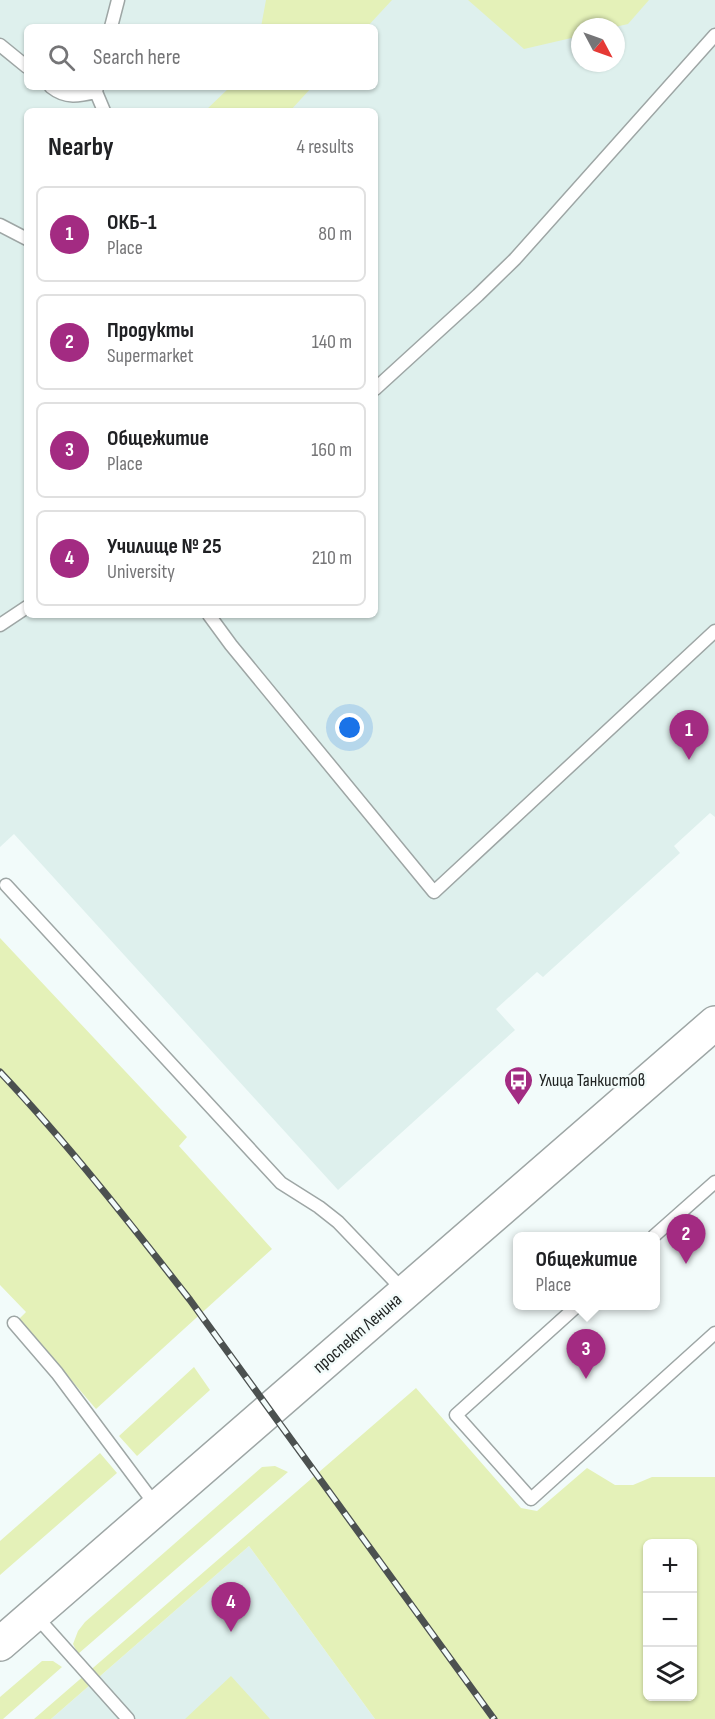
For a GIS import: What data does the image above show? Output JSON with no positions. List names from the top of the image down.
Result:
{
  "streets": {
    "main road": ["проспект Ленина"]
  },
  "places": {
    "bus stop": ["Улица Танкистов"]
  },
  "north": "bottom right",
  "page": {
    "search": "Search here",
    "heading": ["Nearby", "4 results"],
    "list": [
      {
        "mark": "1",
        "name": "ОКБ-1",
        "note": "Place",
        "value": "80 m"
      },
      {
        "mark": "2",
        "name": "Продукты",
        "note": "Supermarket",
        "value": "140 m"
      },
      {
        "mark": "3",
        "name": "Общежитие",
        "note": "Place",
        "value": "160 m"
      },
      {
        "mark": "4",
        "name": "Училище № 25",
        "note": "University",
        "value": "210 m"
      }
    ],
    "pins": [
      "1",
      "2",
      "3",
      "4"
    ],
    "popup": ["Общежитие", "Place"],
    "map_buttons": ["+", "−"]
  }
}
